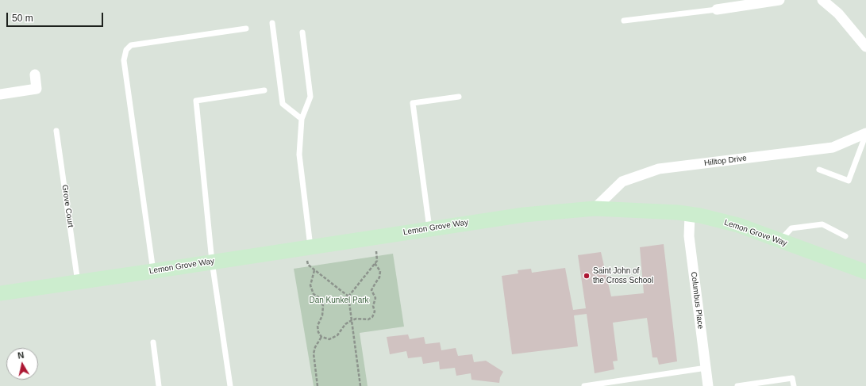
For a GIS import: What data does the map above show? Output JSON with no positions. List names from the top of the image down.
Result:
{
  "streets": {
    "main road": ["Lemon Grove Way"],
    "street": ["Hilltop Drive", "Columbus Place"],
    "lane": ["Grove Court"]
  },
  "crossings": [
    ["Hilltop Drive", "Lemon Grove Way"],
    ["Grove Court", "Lemon Grove Way"],
    ["Lemon Grove Way", "Columbus Place"]
  ],
  "parks": ["Dan Kunkel Park"],
  "places": ["Saint John of the Cross School"],
  "scale_bar": "50 m",
  "north": "top"
}
